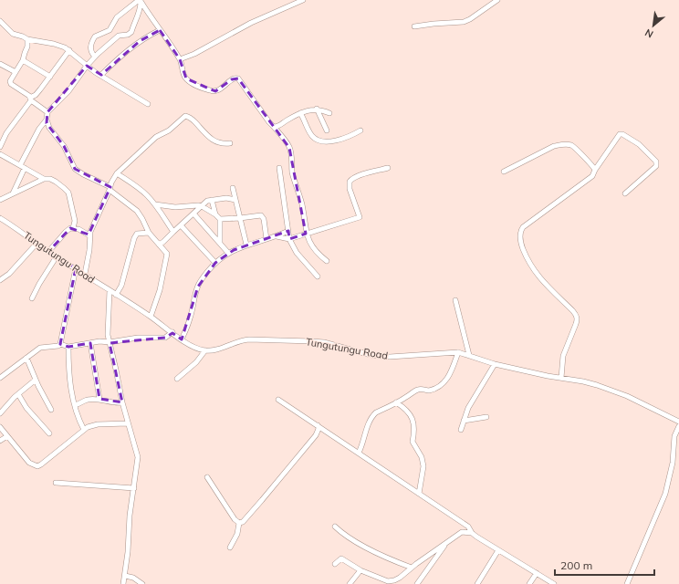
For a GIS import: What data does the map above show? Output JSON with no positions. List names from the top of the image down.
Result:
{
  "streets": {
    "street": ["Tungutungu Road"]
  },
  "scale_bar": "200 m",
  "north": "bottom left"
}
